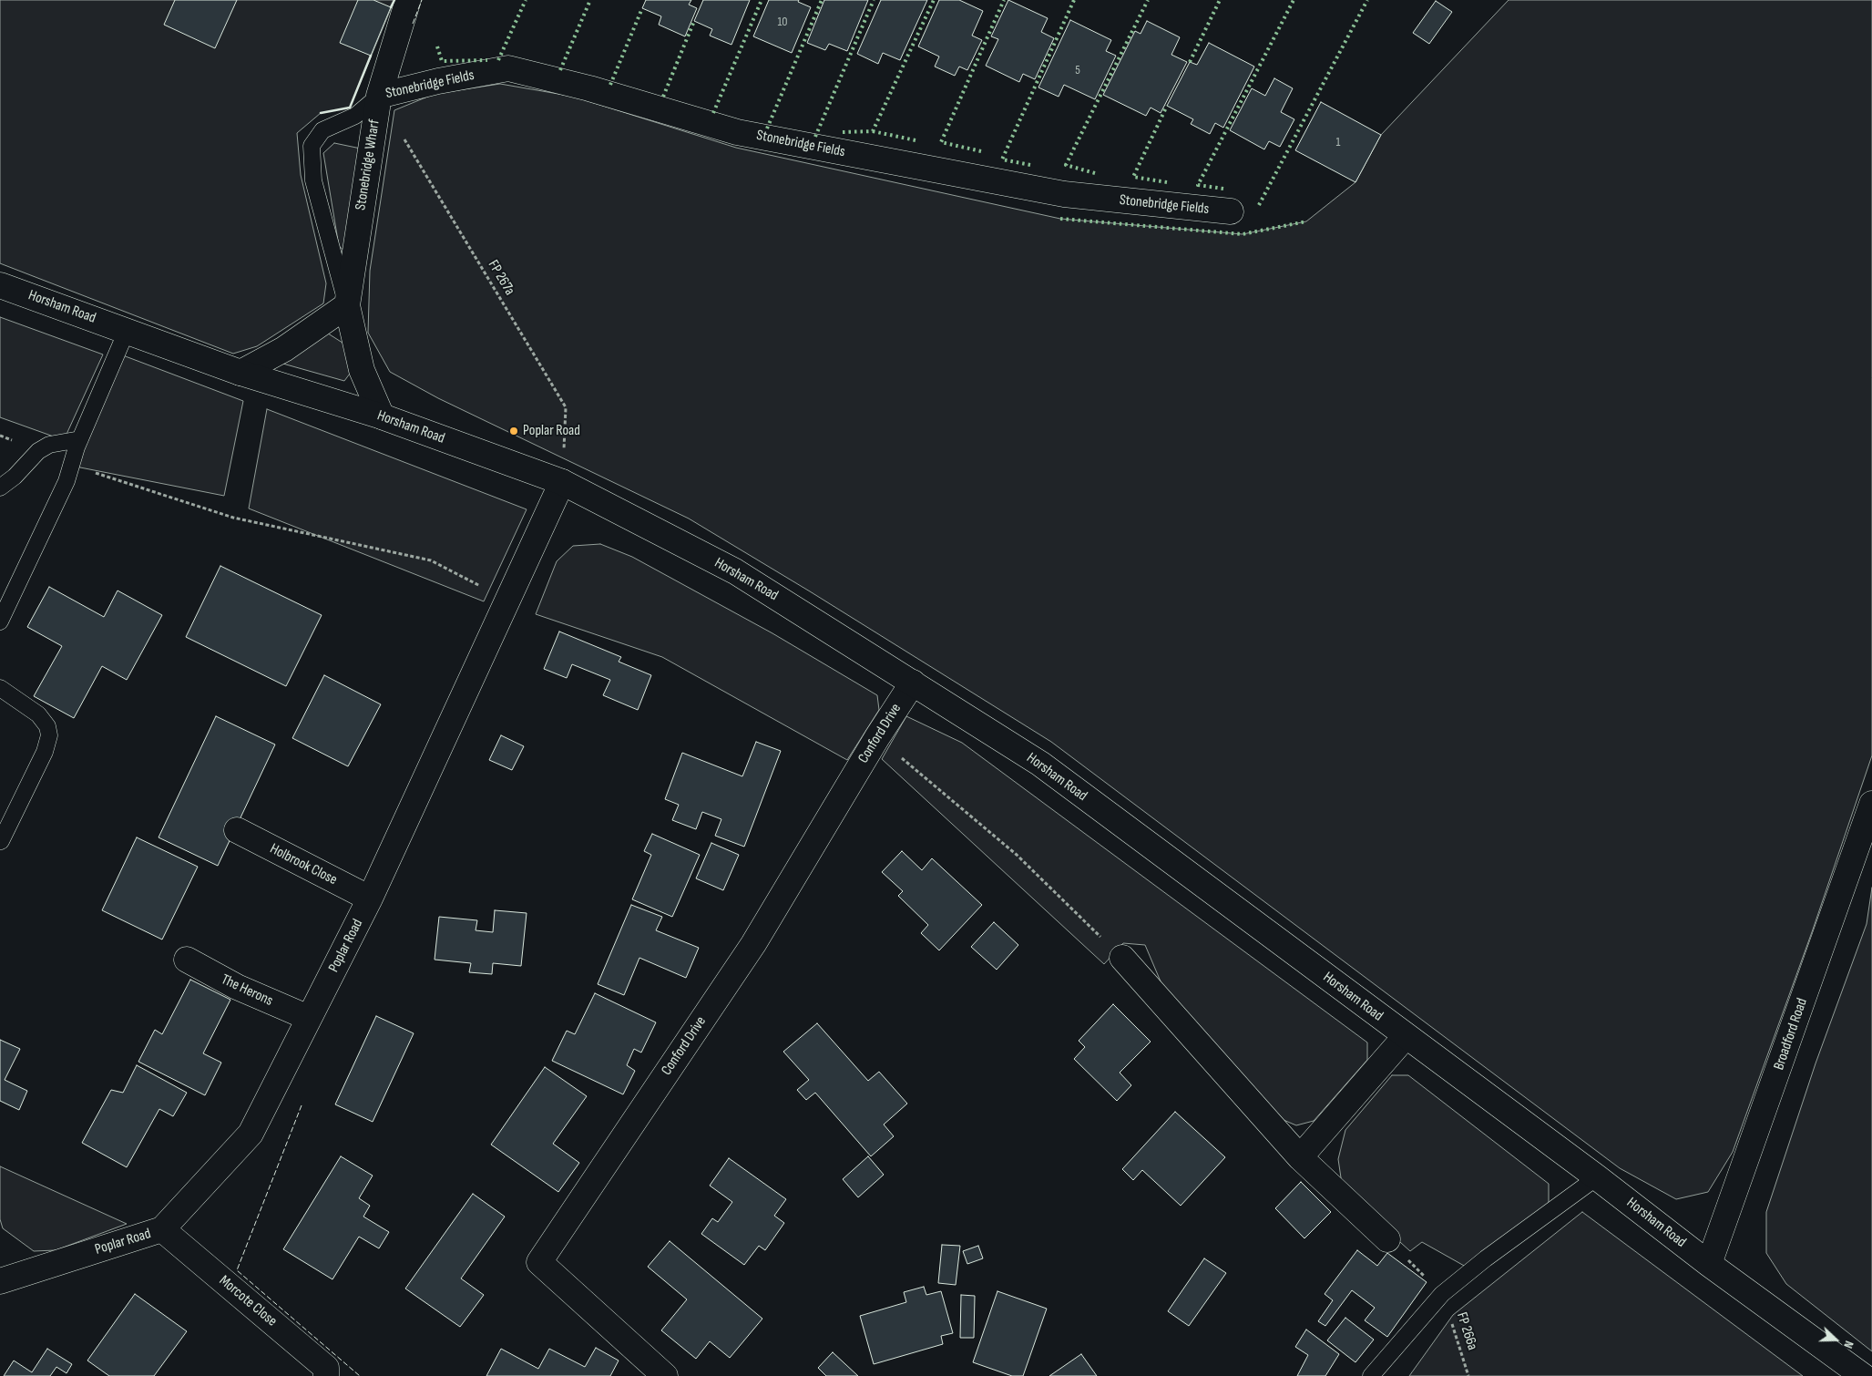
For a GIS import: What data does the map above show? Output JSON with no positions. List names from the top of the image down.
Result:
{
  "streets": {
    "street": [
      "Stonebridge Fields",
      "Stonebridge Wharf",
      "Horsham Road",
      "Conford Drive",
      "Holbrook Close",
      "Poplar Road",
      "The Herons",
      "Broadford Road",
      "Morcote Close"
    ],
    "path": ["FP 267a", "FP 266a"]
  },
  "crossings": [
    ["Stonebridge Fields", "Stonebridge Wharf"],
    ["Stonebridge Fields", "FP 267a"],
    ["Stonebridge Wharf", "FP 267a"],
    ["Stonebridge Wharf", "Horsham Road"],
    ["FP 267a", "Horsham Road"],
    ["FP 267a", "Poplar Road"],
    ["Horsham Road", "Conford Drive"],
    ["Horsham Road", "Poplar Road"],
    ["Horsham Road", "Broadford Road"],
    ["Holbrook Close", "Poplar Road"],
    ["Poplar Road", "The Herons"],
    ["Poplar Road", "Morcote Close"]
  ],
  "places": ["Poplar Road"],
  "house_numbers": ["10", "5", "1"],
  "north": "right"
}
